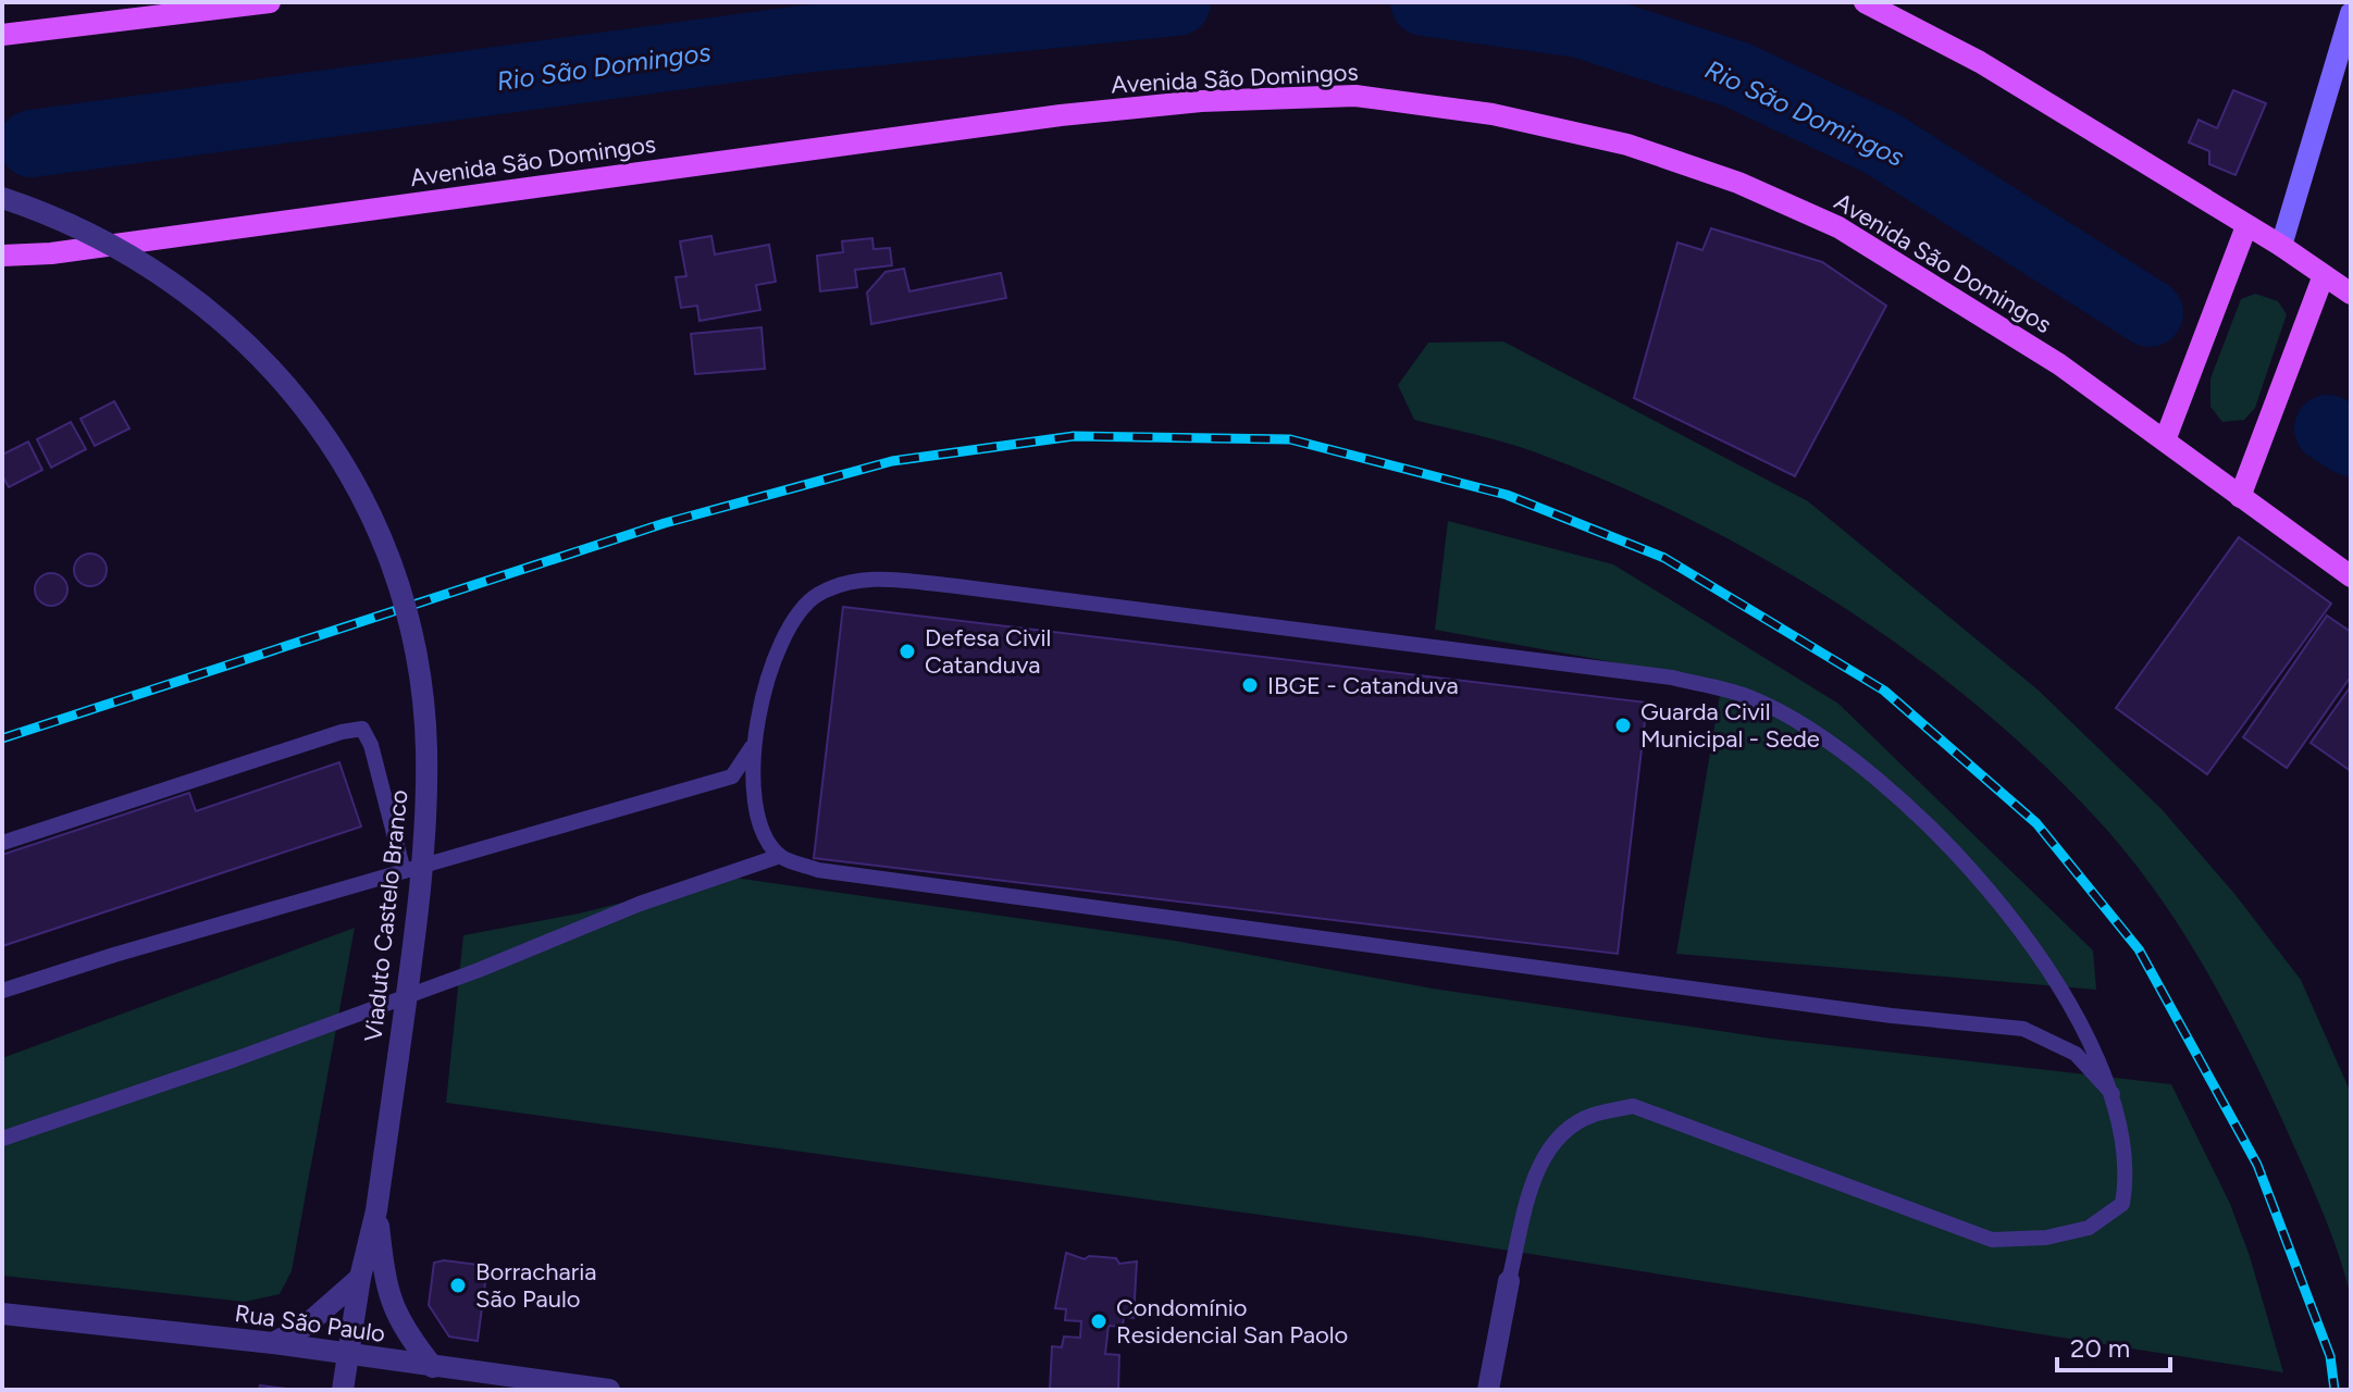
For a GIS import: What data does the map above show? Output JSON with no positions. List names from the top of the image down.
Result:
{
  "streets": {
    "main road": ["Avenida São Domingos"],
    "street": ["Viaduto Castelo Branco", "Rua São Paulo"]
  },
  "crossings": [
    ["Viaduto Castelo Branco", "Rua São Paulo"]
  ],
  "water": ["Rio São Domingos"],
  "places": [
    "Defesa Civil Catanduva",
    "IBGE - Catanduva",
    "Guarda Civil Municipal - Sede",
    "Borracharia São Paulo",
    "Condomínio Residencial San Paolo"
  ],
  "scale_bar": "20 m"
}
